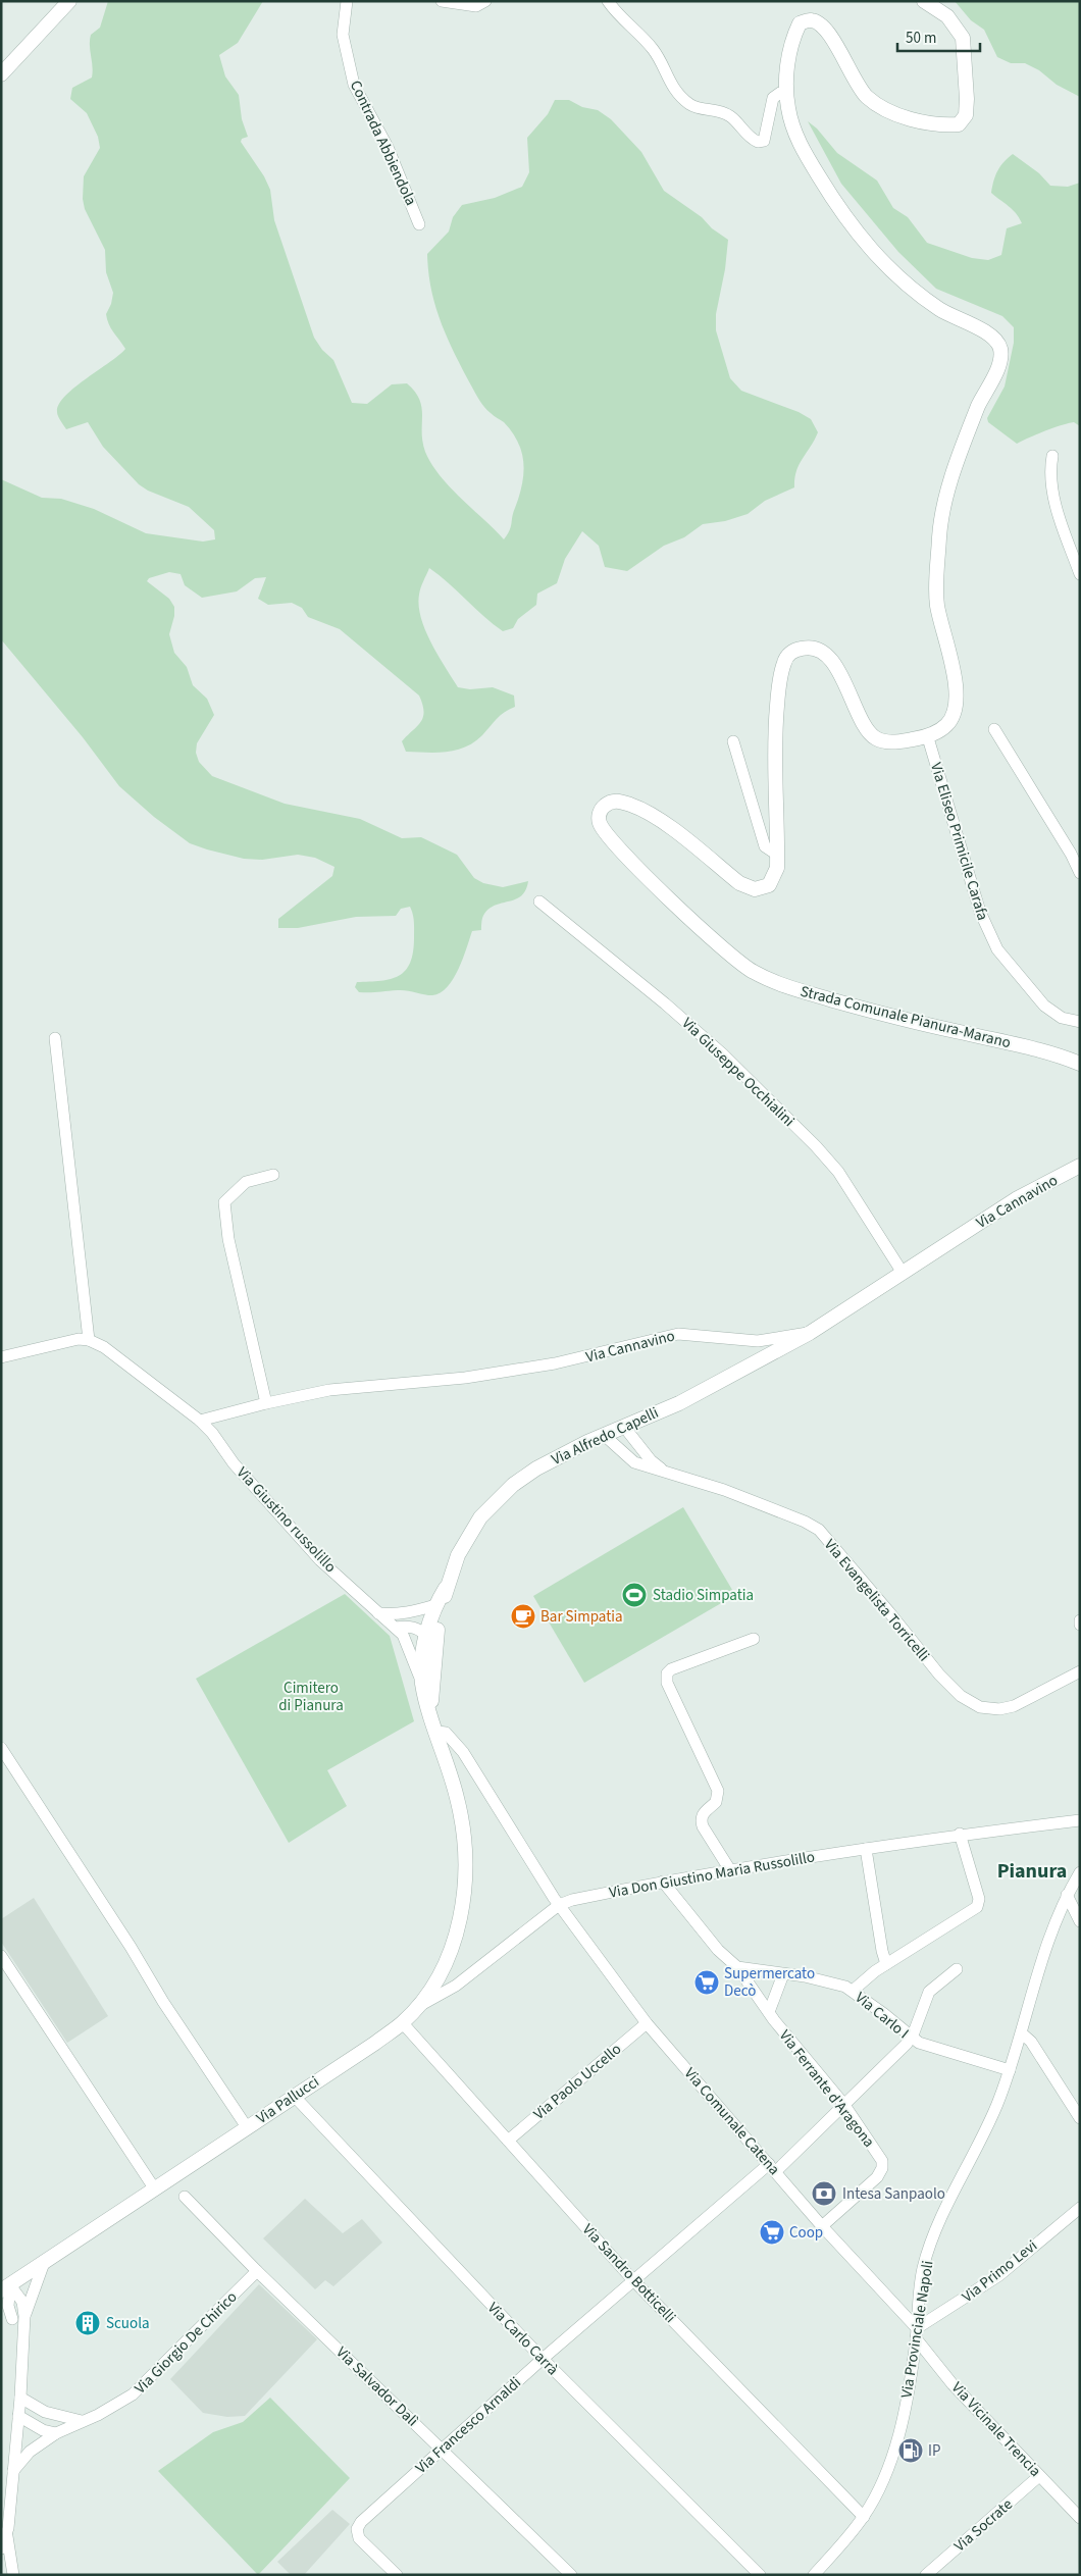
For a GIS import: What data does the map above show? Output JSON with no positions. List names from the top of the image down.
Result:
{
  "streets": {
    "street": [
      "Contrada Abbiendola",
      "Via Eliseo Primicile Carafa",
      "Strada Comunale Pianura-Marano",
      "Via Giuseppe Occhialini",
      "Via Cannavino",
      "Via Alfredo Capelli",
      "Via Giustino russolillo",
      "Via Evangelista Torricelli",
      "Via Don Giustino Maria Russolillo",
      "Via Carlo I",
      "Via Paolo Uccello",
      "Via Ferrante d'Aragona",
      "Via Pallucci",
      "Via Comunale Catena",
      "Via Primo Levi",
      "Via Sandro Botticelli",
      "Via Provinciale Napoli",
      "Via Carlo Carrà",
      "Via Giorgio De Chirico",
      "Via Salvador Dalì",
      "Via Francesco Arnaldi",
      "Via Vicinale Trencia",
      "Via Socrate"
    ]
  },
  "crossings": [
    ["Via Giuseppe Occhialini", "Via Cannavino"],
    ["Via Cannavino", "Via Alfredo Capelli"],
    ["Via Cannavino", "Via Giustino russolillo"],
    ["Via Alfredo Capelli", "Via Evangelista Torricelli"],
    ["Via Alfredo Capelli", "Via Pallucci"],
    ["Via Don Giustino Maria Russolillo", "Via Pallucci"],
    ["Via Don Giustino Maria Russolillo", "Via Comunale Catena"],
    ["Via Carlo I", "Via Ferrante d'Aragona"],
    ["Via Carlo I", "Via Provinciale Napoli"],
    ["Via Carlo I", "Via Francesco Arnaldi"],
    ["Via Paolo Uccello", "Via Comunale Catena"],
    ["Via Paolo Uccello", "Via Sandro Botticelli"],
    ["Via Ferrante d'Aragona", "Via Comunale Catena"],
    ["Via Ferrante d'Aragona", "Via Francesco Arnaldi"],
    ["Via Pallucci", "Via Comunale Catena"],
    ["Via Pallucci", "Via Sandro Botticelli"],
    ["Via Pallucci", "Via Carlo Carrà"],
    ["Via Comunale Catena", "Via Primo Levi"],
    ["Via Comunale Catena", "Via Provinciale Napoli"],
    ["Via Comunale Catena", "Via Francesco Arnaldi"],
    ["Via Comunale Catena", "Via Vicinale Trencia"],
    ["Via Primo Levi", "Via Provinciale Napoli"],
    ["Via Primo Levi", "Via Vicinale Trencia"],
    ["Via Sandro Botticelli", "Via Provinciale Napoli"],
    ["Via Sandro Botticelli", "Via Francesco Arnaldi"],
    ["Via Provinciale Napoli", "Via Vicinale Trencia"],
    ["Via Carlo Carrà", "Via Francesco Arnaldi"],
    ["Via Giorgio De Chirico", "Via Salvador Dalì"],
    ["Via Salvador Dalì", "Via Francesco Arnaldi"],
    ["Via Vicinale Trencia", "Via Socrate"]
  ],
  "districts": ["Pianura"],
  "parks": ["Cimitero di Pianura"],
  "places": {
    "sports": ["Stadio Simpatia"],
    "cafe": ["Bar Simpatia"],
    "supermarket": ["Supermercato Decò", "Coop"],
    "bank": ["Intesa Sanpaolo"],
    "building": ["Scuola"],
    "fuel station": ["IP"]
  },
  "scale_bar": "50 m"
}
